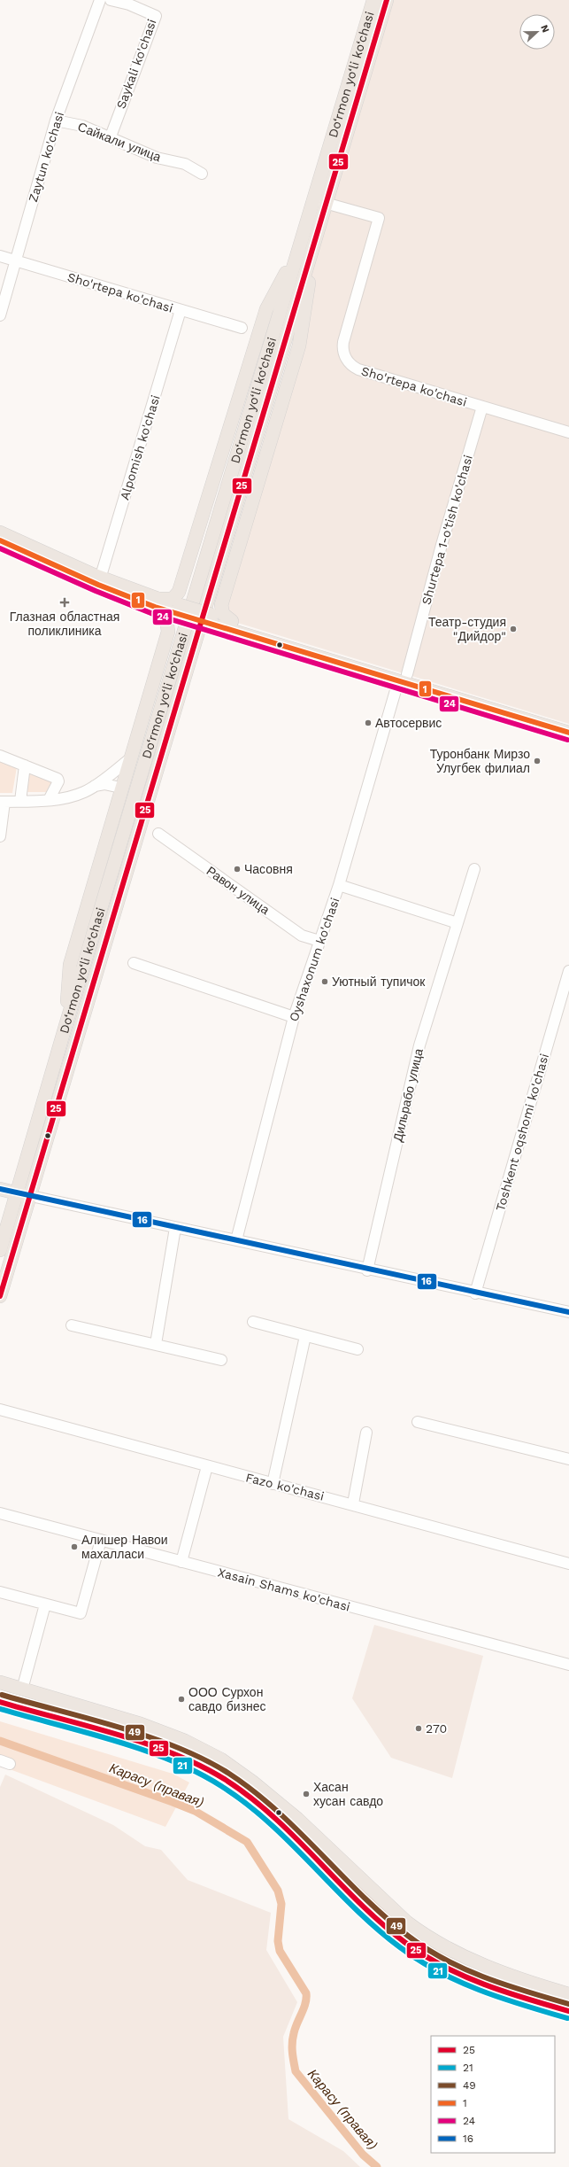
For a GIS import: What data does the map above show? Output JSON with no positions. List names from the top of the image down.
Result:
{
  "streets": {
    "main road": ["Do‘rmon yo‘li ko‘chasi"],
    "street": [
      "Saykali ko'chasi",
      "Сайкали улица",
      "Zaytun ko'chasi",
      "Sho'rtepa ko'chasi",
      "Alpomish ko'chasi",
      "Shurtepa 1-o'tish ko'chasi",
      "Равон улица",
      "Oyshaxonum ko'chasi",
      "Дильрабо улица",
      "Toshkent oqshomi ko'chasi",
      "Fazo ko'chasi",
      "Xasain Shams ko'chasi"
    ]
  },
  "crossings": [
    ["Saykali ko'chasi", "Сайкали улица"],
    ["Do‘rmon yo‘li ko‘chasi", "Sho'rtepa ko'chasi"],
    ["Сайкали улица", "Zaytun ko'chasi"],
    ["Zaytun ko'chasi", "Sho'rtepa ko'chasi"],
    ["Sho'rtepa ko'chasi", "Alpomish ko'chasi"],
    ["Sho'rtepa ko'chasi", "Shurtepa 1-o'tish ko'chasi"],
    ["Shurtepa 1-o'tish ko'chasi", "Oyshaxonum ko'chasi"],
    ["Равон улица", "Oyshaxonum ko'chasi"]
  ],
  "water": ["Карасу (правая)"],
  "places": {
    "health": ["Глазная областная поликлиника"],
    "other": [
      "Театр-студия \"Дийдор\"",
      "Автосервис",
      "Туронбанк Мирзо Улугбек филиал",
      "Часовня",
      "Уютный тупичок",
      "Алишер Навои махалласи",
      "ООО Сурхон савдо бизнес",
      "270",
      "Хасан хусан савдо"
    ]
  },
  "lines": [
    "transit line 25",
    "transit line 1",
    "transit line 24",
    "transit line 16",
    "transit line 49",
    "transit line 21"
  ],
  "legend": [
    "25",
    "21",
    "49",
    "1",
    "24",
    "16"
  ],
  "north": "right"
}
